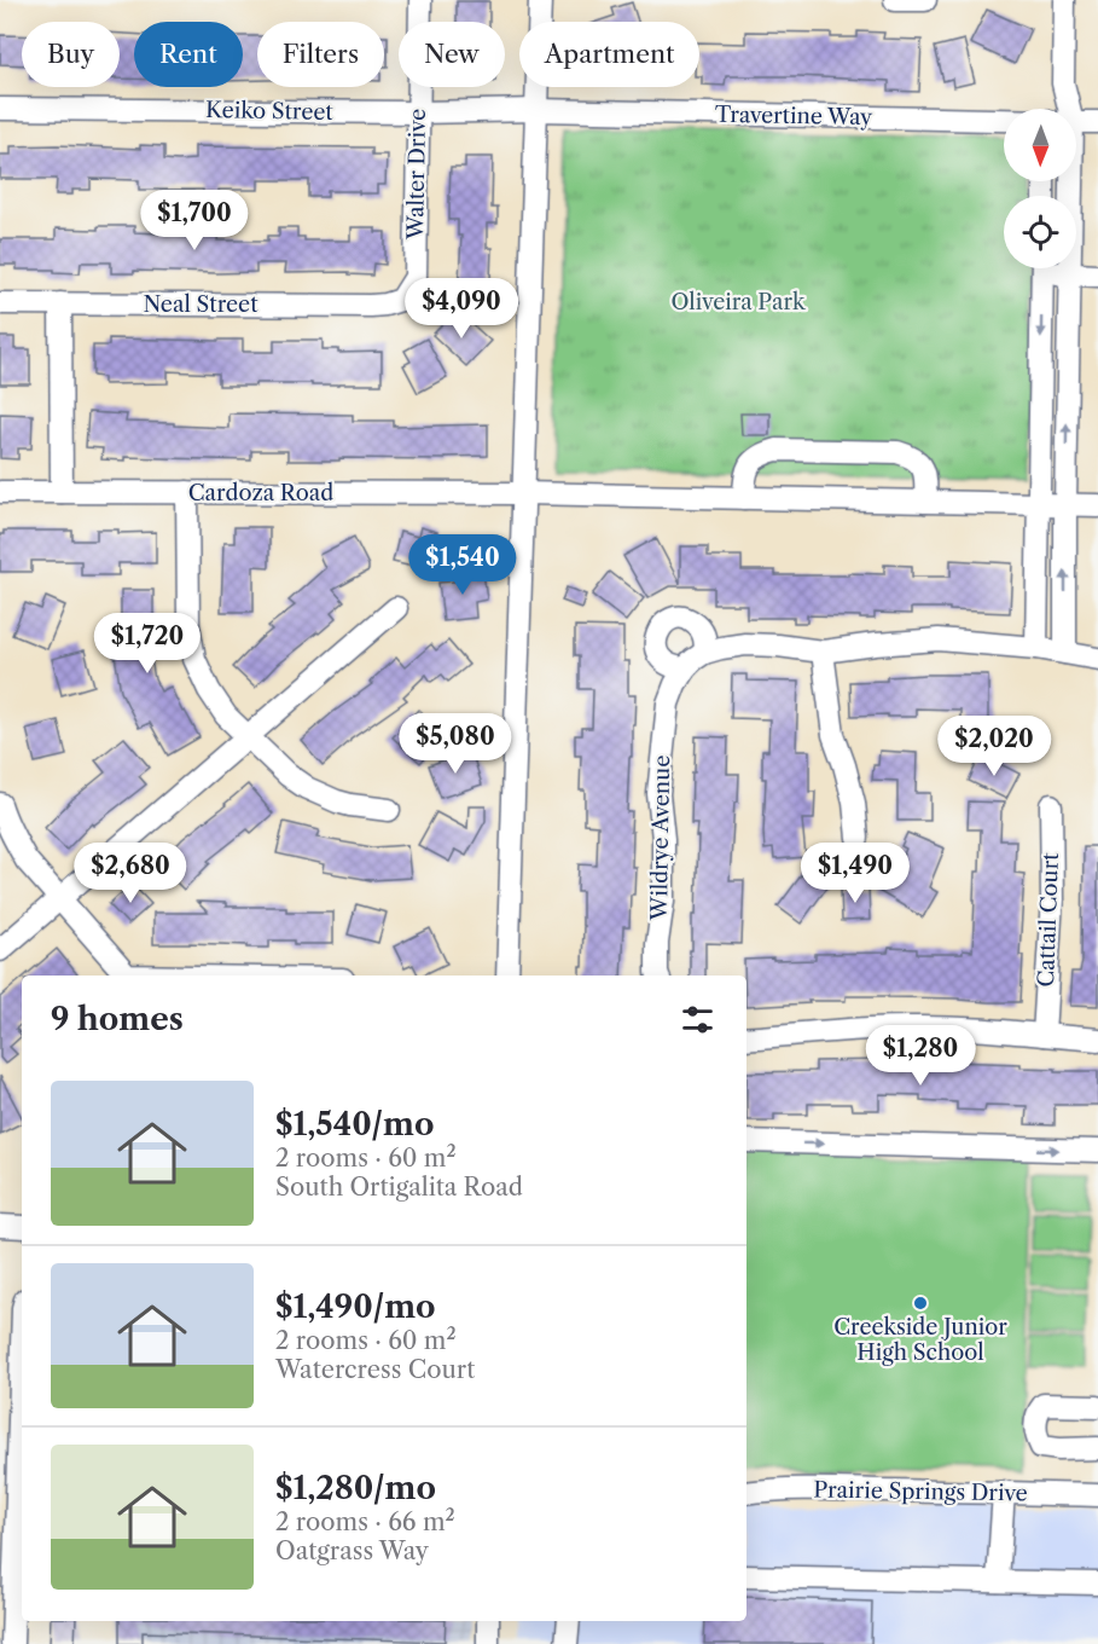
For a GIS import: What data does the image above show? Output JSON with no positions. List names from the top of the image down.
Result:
{
  "streets": {
    "street": [
      "Keiko Street",
      "Travertine Way",
      "Walter Drive",
      "Neal Street",
      "Cardoza Road",
      "Wildrye Avenue",
      "Cattail Court",
      "Prairie Springs Drive"
    ]
  },
  "crossings": [
    ["Keiko Street", "Travertine Way"],
    ["Keiko Street", "Walter Drive"],
    ["Walter Drive", "Neal Street"]
  ],
  "parks": ["Oliveira Park"],
  "places": ["Creekside Junior High School"],
  "north": "bottom",
  "page": {
    "chip": [
      "Buy",
      "Rent",
      "Filters",
      "New",
      "Apartment"
    ],
    "price": [
      "$1,700",
      "$4,090",
      "$1,540",
      "$1,720",
      "$5,080",
      "$2,020",
      "$2,680",
      "$1,490",
      "$1,280"
    ],
    "heading": "9 homes",
    "list": [
      {
        "name": "$1,540/mo",
        "note": "2 rooms · 60 m² · South Ortigalita Road"
      },
      {
        "name": "$1,490/mo",
        "note": "2 rooms · 60 m² · Watercress Court"
      },
      {
        "name": "$1,280/mo",
        "note": "2 rooms · 66 m² · Oatgrass Way"
      }
    ]
  }
}
